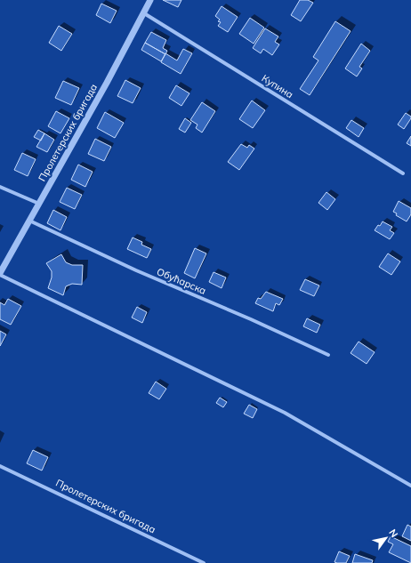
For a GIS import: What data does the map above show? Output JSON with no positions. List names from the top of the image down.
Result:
{
  "streets": {
    "street": ["Купина", "Пролетерских бригада", "Обућарска"]
  },
  "crossings": [
    ["Купина", "Пролетерских бригада"],
    ["Пролетерских бригада", "Обућарска"]
  ],
  "north": "top right"
}
